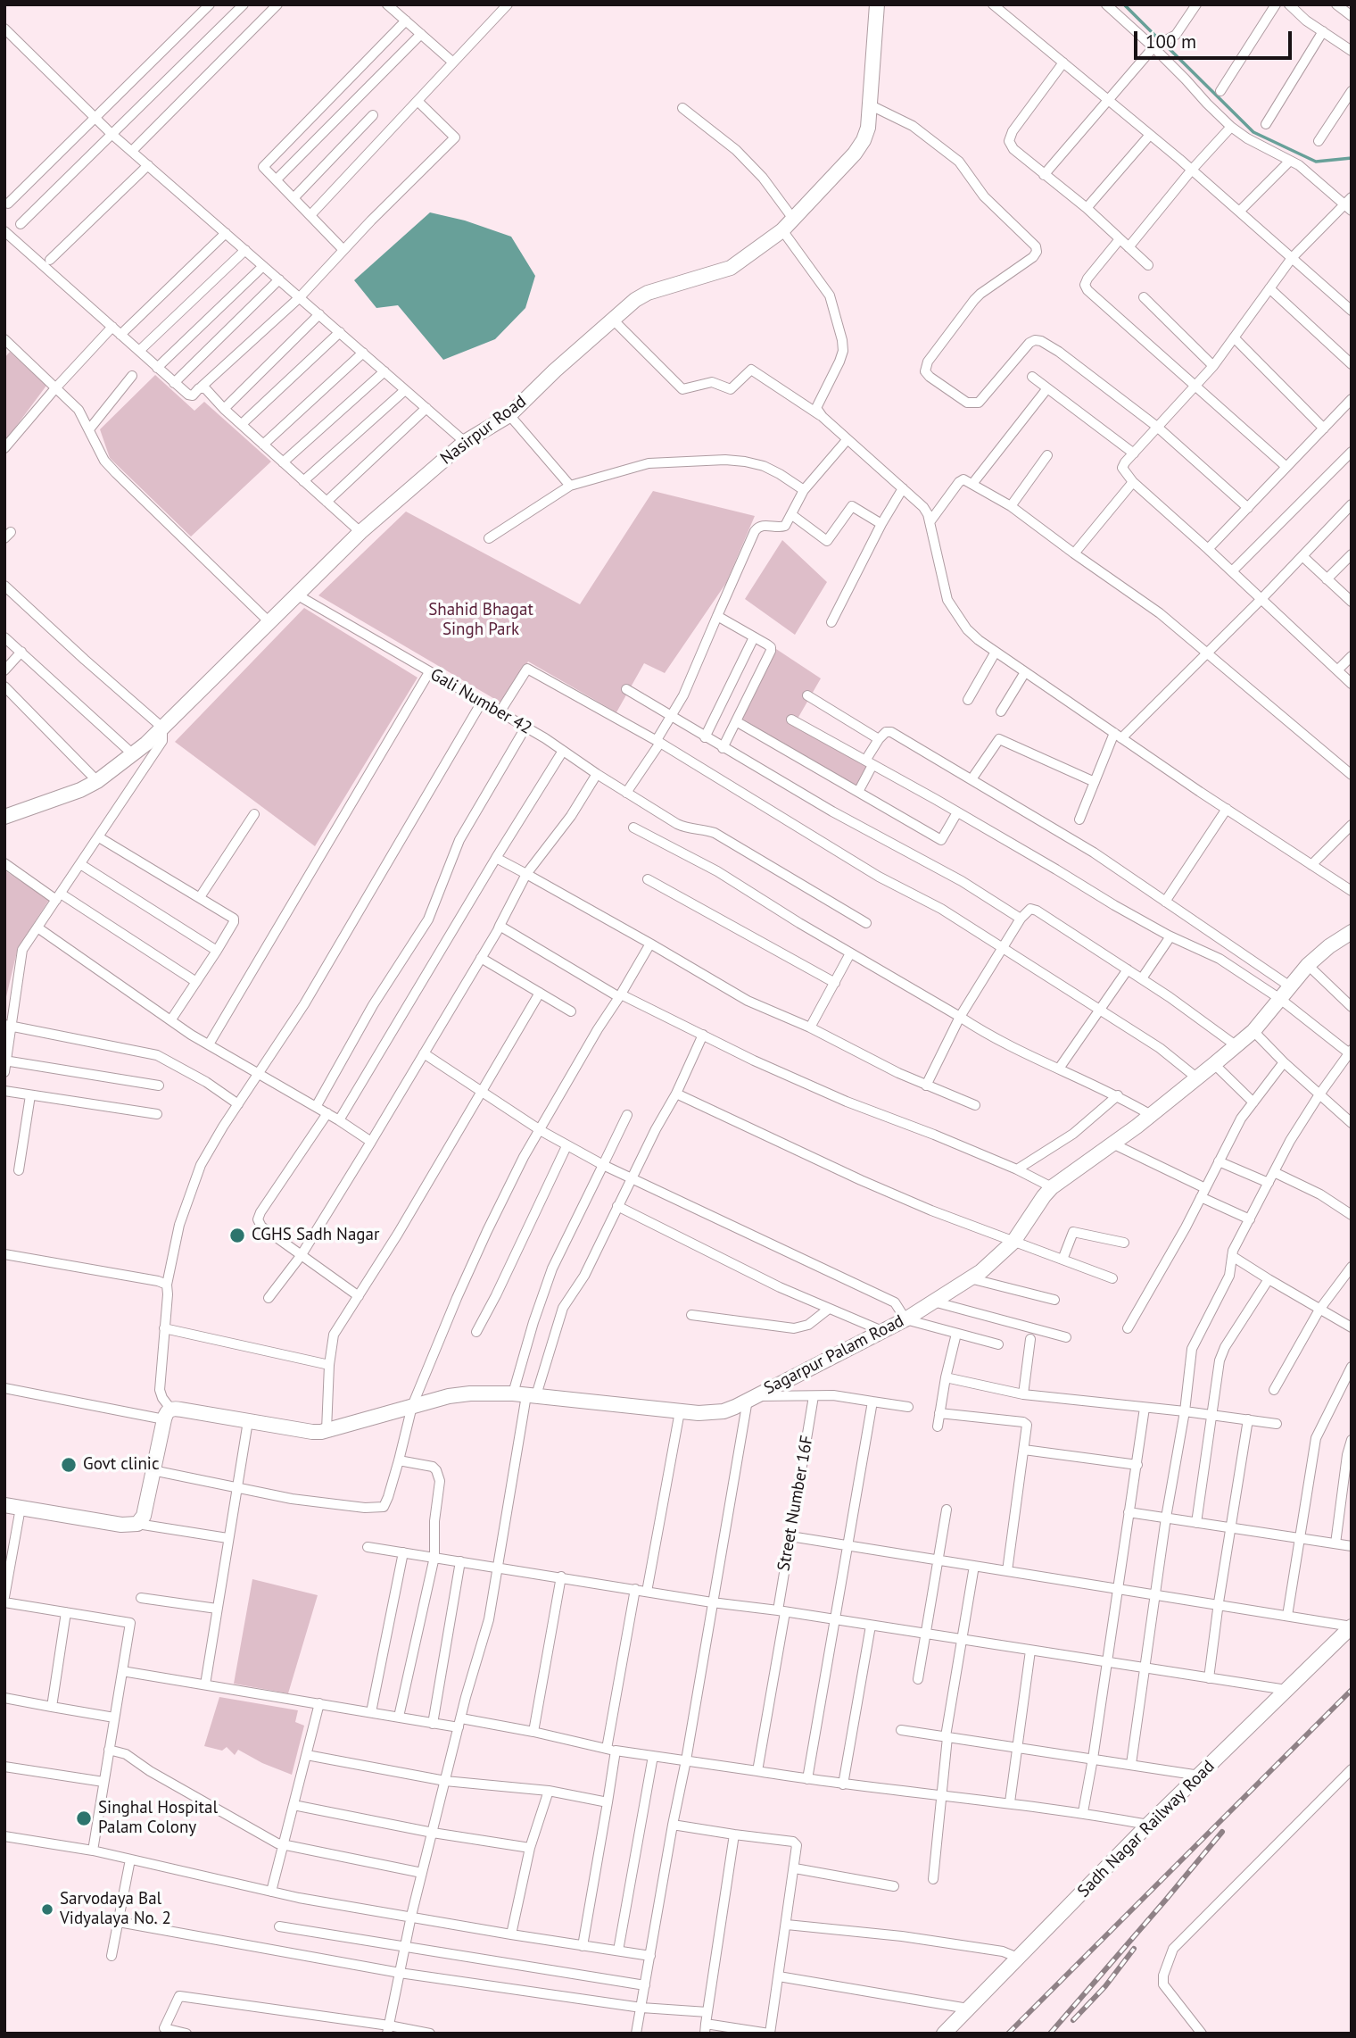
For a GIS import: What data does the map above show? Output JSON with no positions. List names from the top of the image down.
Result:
{
  "streets": {
    "street": [
      "Nasirpur Road",
      "Gali Number 42",
      "Sagarpur Palam Road",
      "Street Number 16F",
      "Sadh Nagar Railway Road"
    ]
  },
  "crossings": [
    ["Nasirpur Road", "Gali Number 42"]
  ],
  "parks": ["Shahid Bhagat Singh Park"],
  "places": [
    "CGHS Sadh Nagar",
    "Govt clinic",
    "Singhal Hospital Palam Colony",
    "Sarvodaya Bal Vidyalaya No. 2"
  ],
  "scale_bar": "100 m"
}
